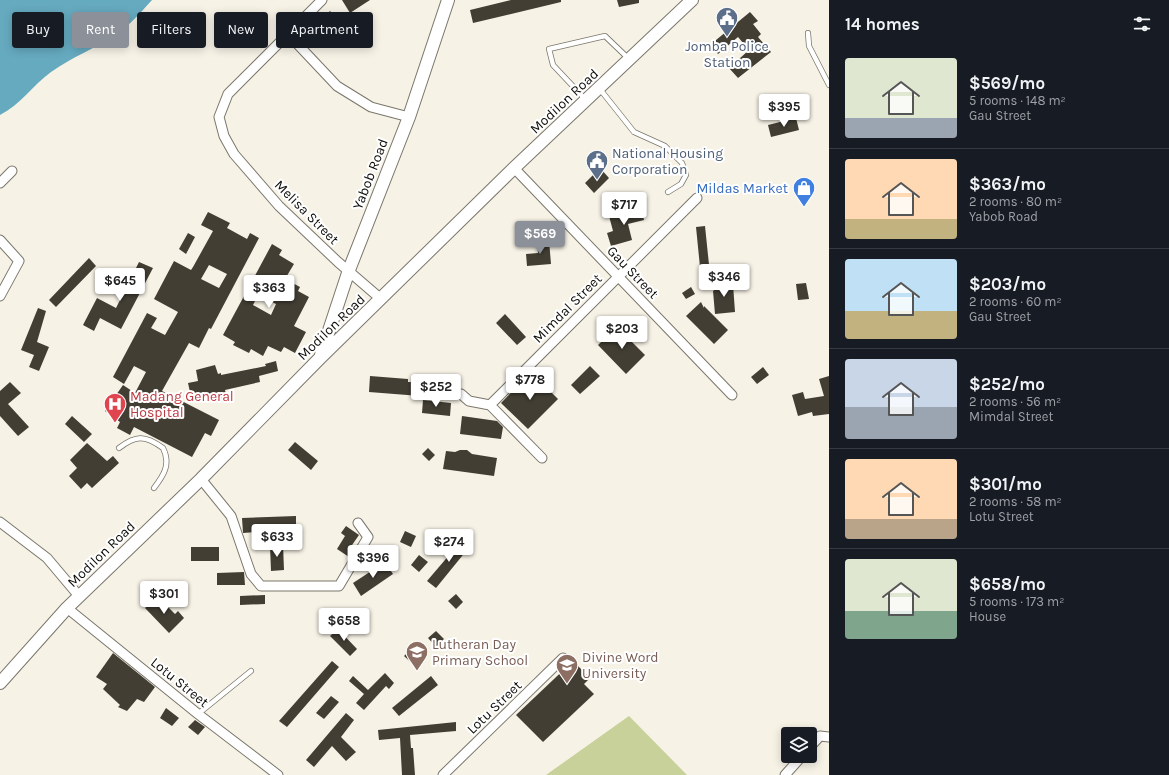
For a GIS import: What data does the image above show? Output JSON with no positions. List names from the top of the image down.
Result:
{
  "streets": {
    "main road": ["Modilon Road", "Yabob Road"],
    "street": [
      "Melisa Street",
      "Gau Street",
      "Mimdal Street",
      "Lotu Street"
    ]
  },
  "crossings": [
    ["Modilon Road", "Yabob Road"],
    ["Modilon Road", "Melisa Street"],
    ["Modilon Road", "Gau Street"],
    ["Modilon Road", "Lotu Street"],
    ["Yabob Road", "Melisa Street"],
    ["Gau Street", "Mimdal Street"]
  ],
  "places": {
    "public building": ["Jomba Police Station", "National Housing Corporation"],
    "shop": ["Mildas Market"],
    "hospital": ["Madang General Hospital"],
    "school or university": ["Lutheran Day Primary School", "Divine Word University"]
  },
  "page": {
    "heading": "14 homes",
    "chip": [
      "Buy",
      "Rent",
      "Filters",
      "New",
      "Apartment"
    ],
    "list": [
      {
        "name": "$569/mo",
        "note": "5 rooms · 148 m² · Gau Street"
      },
      {
        "name": "$363/mo",
        "note": "2 rooms · 80 m² · Yabob Road"
      },
      {
        "name": "$203/mo",
        "note": "2 rooms · 60 m² · Gau Street"
      },
      {
        "name": "$252/mo",
        "note": "2 rooms · 56 m² · Mimdal Street"
      },
      {
        "name": "$301/mo",
        "note": "2 rooms · 58 m² · Lotu Street"
      },
      {
        "name": "$658/mo",
        "note": "5 rooms · 173 m² · House"
      }
    ],
    "price": [
      "$395",
      "$717",
      "$569",
      "$346",
      "$645",
      "$363",
      "$203",
      "$778",
      "$252",
      "$633",
      "$274",
      "$396",
      "$301",
      "$658"
    ]
  }
}
